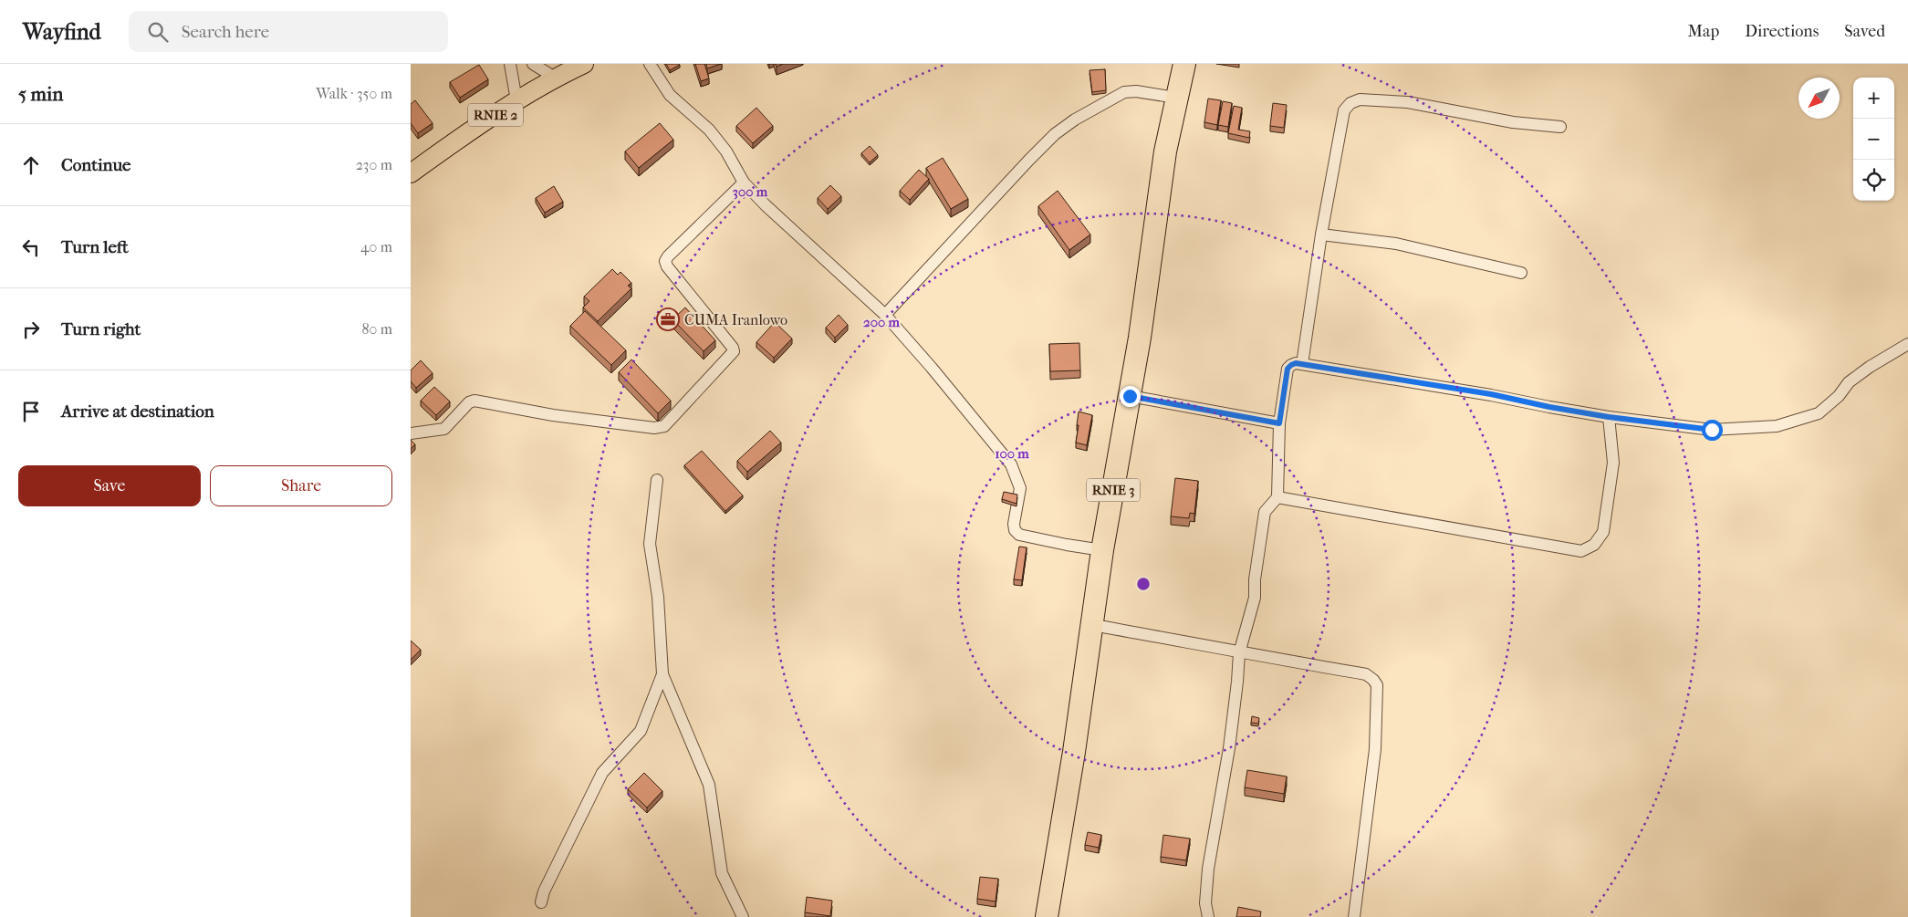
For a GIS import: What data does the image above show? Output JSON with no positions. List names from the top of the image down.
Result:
{
  "streets": {
    "highway": ["RNIE 3"],
    "main road": ["RNIE 2"]
  },
  "places": {
    "office": ["CUMA Iranlowo"]
  },
  "north": "bottom left",
  "page": {
    "header": "Wayfind",
    "search": "Search here",
    "nav": ["Map", "Directions", "Saved"],
    "heading": ["5 min", "Walk · 350 m"],
    "map_buttons": ["+", "−"],
    "list": [
      ["Continue", "230 m"],
      ["Turn left", "40 m"],
      ["Turn right", "80 m"],
      "Arrive at destination"
    ],
    "buttons": ["Save", "Share"]
  },
  "rings": ["300 m", "200 m", "100 m"]
}
